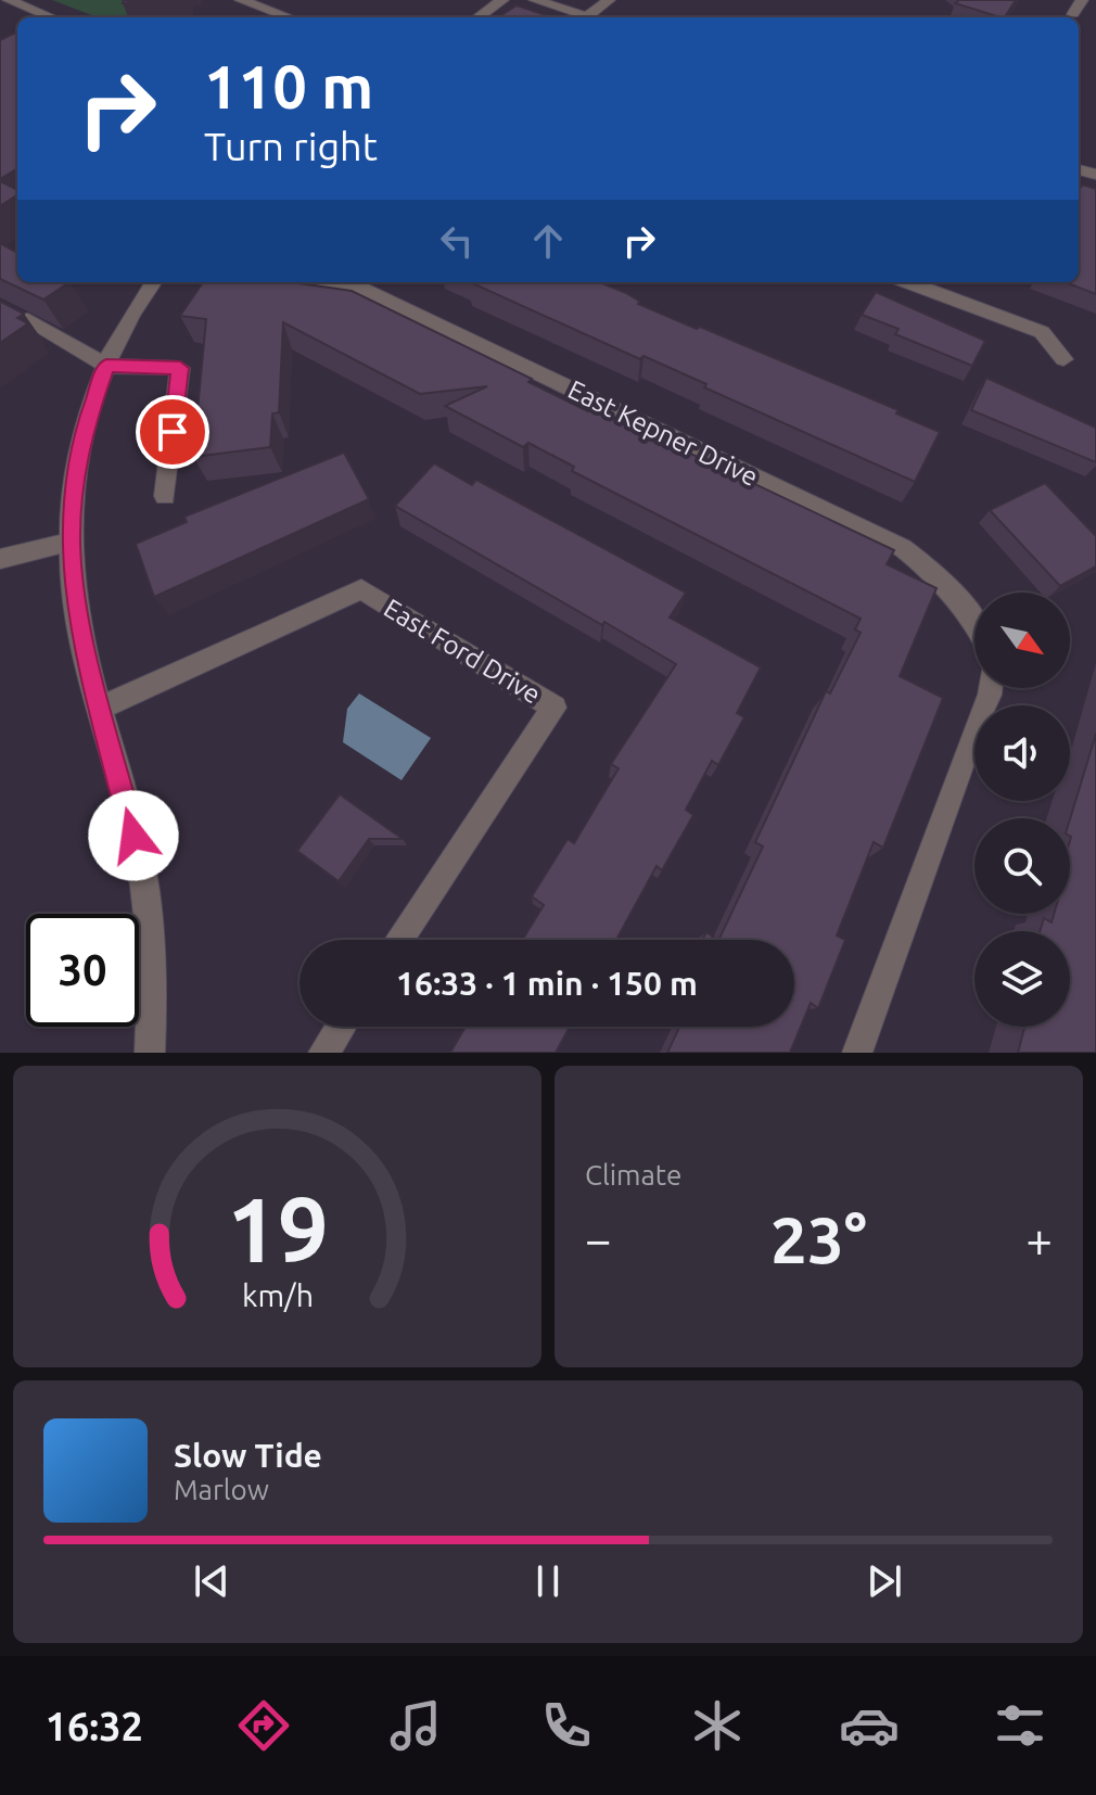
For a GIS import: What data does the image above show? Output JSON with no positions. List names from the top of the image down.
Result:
{
  "streets": {
    "street": ["East Kepner Drive", "East Ford Drive"]
  },
  "north": "bottom right",
  "page": {
    "turn": ["110 m", "Turn right"],
    "limit": "30",
    "trip": "16:33 · 1 min · 150 m",
    "tile": "Climate",
    "heat": ["−", "23°", "+"],
    "song": ["Slow Tide", "Marlow"],
    "tabs": "16:32",
    "gauge": ["19", "km/h"]
  }
}
